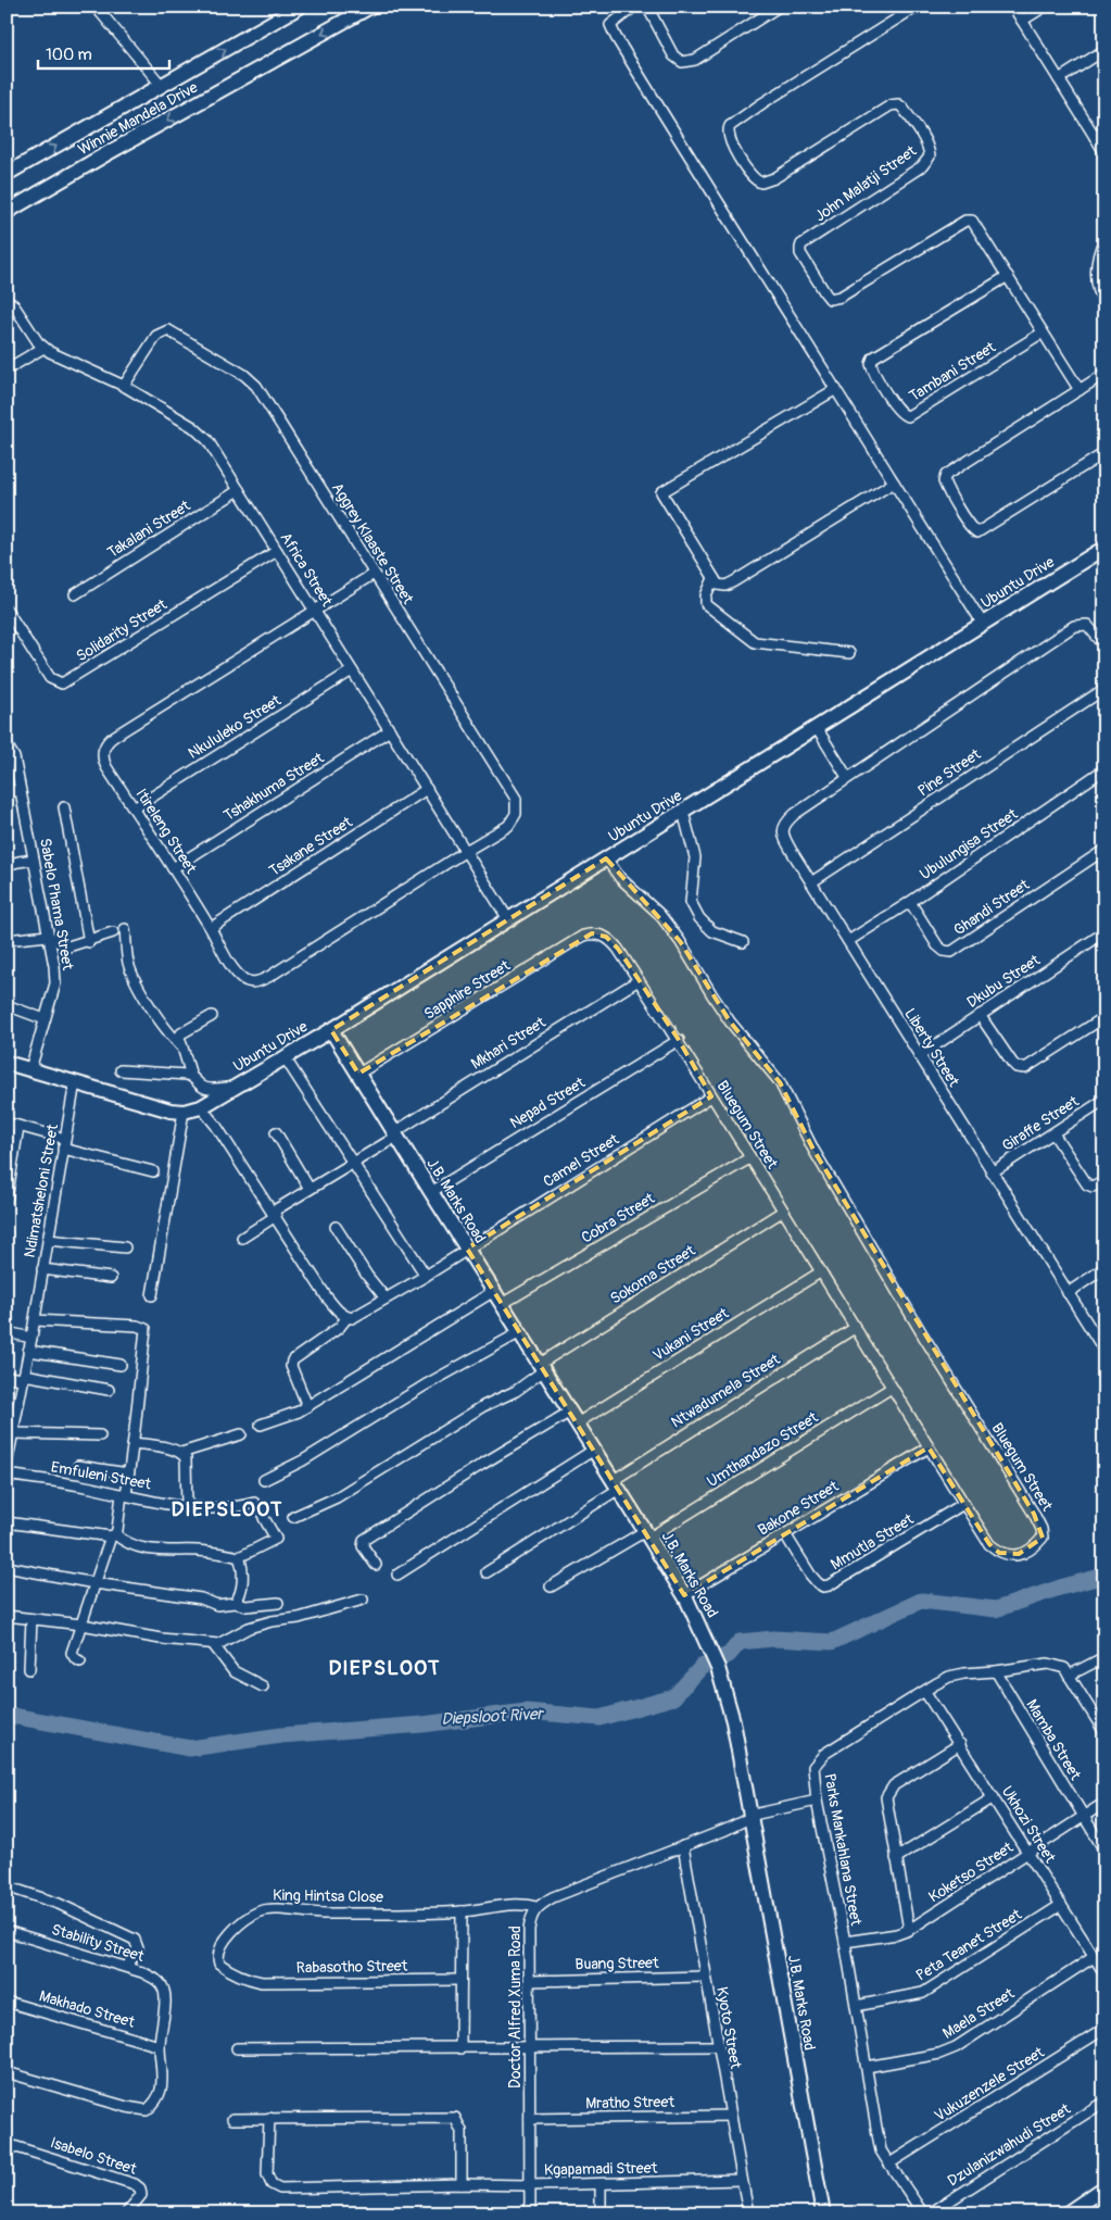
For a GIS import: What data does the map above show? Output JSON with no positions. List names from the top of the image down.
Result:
{
  "streets": {
    "street": [
      "Winnie Mandela Drive",
      "John Malatji Street",
      "Tambani Street",
      "Takalani Street",
      "Aggrey Klaaste Street",
      "Africa Street",
      "Ubuntu Drive",
      "Solidarity Street",
      "Nkululeko Street",
      "Pine Street",
      "Tshakhuma Street",
      "Itireleng Street",
      "Ubulungisa Street",
      "Tsakane Street",
      "Sabelo Phama Street",
      "Ghandi Street",
      "Dkubu Street",
      "Sapphire Street",
      "Mkhari Street",
      "Liberty Street",
      "Nepad Street",
      "Giraffe Street",
      "Bluegum Street",
      "Camel Street",
      "Ndimatsheloni Street",
      "J.B. Marks Road",
      "Cobra Street",
      "Sokoma Street",
      "Vukani Street",
      "Ntwadumela Street",
      "Umthandazo Street",
      "Emfuleni Street",
      "Bakone Street",
      "Mmutla Street",
      "Mamba Street",
      "Ukhozi Street",
      "Parks Mankahlana Street",
      "Koketso Street",
      "King Hintsa Close",
      "Stability Street",
      "Peta Teanet Street",
      "Buang Street",
      "Rabasotho Street",
      "Doctor Alfred Xuma Road",
      "Makhado Street",
      "Maela Street",
      "Kyoto Street",
      "Vukuzenzele Street",
      "Mratho Street",
      "Dzulanizwahudi Street",
      "Isabelo Street",
      "Kgapamadi Street"
    ]
  },
  "crossings": [
    ["John Malatji Street", "Tambani Street"],
    ["Takalani Street", "Africa Street"],
    ["Aggrey Klaaste Street", "Africa Street"],
    ["Aggrey Klaaste Street", "Itireleng Street"],
    ["Africa Street", "Ubuntu Drive"],
    ["Africa Street", "Solidarity Street"],
    ["Africa Street", "Nkululeko Street"],
    ["Africa Street", "Tshakhuma Street"],
    ["Africa Street", "Itireleng Street"],
    ["Africa Street", "Tsakane Street"],
    ["Ubuntu Drive", "Bluegum Street"],
    ["Ubuntu Drive", "J.B. Marks Road"],
    ["Nkululeko Street", "Itireleng Street"],
    ["Pine Street", "Liberty Street"],
    ["Tshakhuma Street", "Itireleng Street"],
    ["Itireleng Street", "Tsakane Street"],
    ["Ubulungisa Street", "Ghandi Street"],
    ["Ubulungisa Street", "Liberty Street"],
    ["Dkubu Street", "Liberty Street"],
    ["Sapphire Street", "Bluegum Street"],
    ["Sapphire Street", "J.B. Marks Road"],
    ["Mkhari Street", "Bluegum Street"],
    ["Mkhari Street", "J.B. Marks Road"],
    ["Liberty Street", "Giraffe Street"],
    ["Nepad Street", "Bluegum Street"],
    ["Nepad Street", "J.B. Marks Road"],
    ["Bluegum Street", "Camel Street"],
    ["Bluegum Street", "Cobra Street"],
    ["Bluegum Street", "Sokoma Street"],
    ["Bluegum Street", "Vukani Street"],
    ["Bluegum Street", "Ntwadumela Street"],
    ["Bluegum Street", "Umthandazo Street"],
    ["Bluegum Street", "Bakone Street"],
    ["Bluegum Street", "Mmutla Street"],
    ["Camel Street", "J.B. Marks Road"],
    ["J.B. Marks Road", "Cobra Street"],
    ["J.B. Marks Road", "Sokoma Street"],
    ["J.B. Marks Road", "Vukani Street"],
    ["J.B. Marks Road", "Ntwadumela Street"],
    ["J.B. Marks Road", "Umthandazo Street"],
    ["J.B. Marks Road", "Bakone Street"],
    ["J.B. Marks Road", "Doctor Alfred Xuma Road"],
    ["Bakone Street", "Mmutla Street"],
    ["Mamba Street", "Parks Mankahlana Street"],
    ["Mamba Street", "Koketso Street"],
    ["Ukhozi Street", "Parks Mankahlana Street"],
    ["Ukhozi Street", "Koketso Street"],
    ["Ukhozi Street", "Peta Teanet Street"],
    ["Ukhozi Street", "Maela Street"],
    ["Parks Mankahlana Street", "Koketso Street"],
    ["Parks Mankahlana Street", "Peta Teanet Street"],
    ["Parks Mankahlana Street", "Doctor Alfred Xuma Road"],
    ["Parks Mankahlana Street", "Maela Street"],
    ["Parks Mankahlana Street", "Vukuzenzele Street"],
    ["King Hintsa Close", "Rabasotho Street"],
    ["King Hintsa Close", "Doctor Alfred Xuma Road"],
    ["Stability Street", "Makhado Street"],
    ["Buang Street", "Doctor Alfred Xuma Road"],
    ["Buang Street", "Kyoto Street"],
    ["Doctor Alfred Xuma Road", "Kyoto Street"],
    ["Doctor Alfred Xuma Road", "Mratho Street"],
    ["Doctor Alfred Xuma Road", "Kgapamadi Street"],
    ["Kyoto Street", "Mratho Street"],
    ["Kyoto Street", "Kgapamadi Street"]
  ],
  "districts": ["DIEPSLOOT", "DIEPSLOOT"],
  "water": ["Diepsloot River"],
  "scale_bar": "100 m"
}
